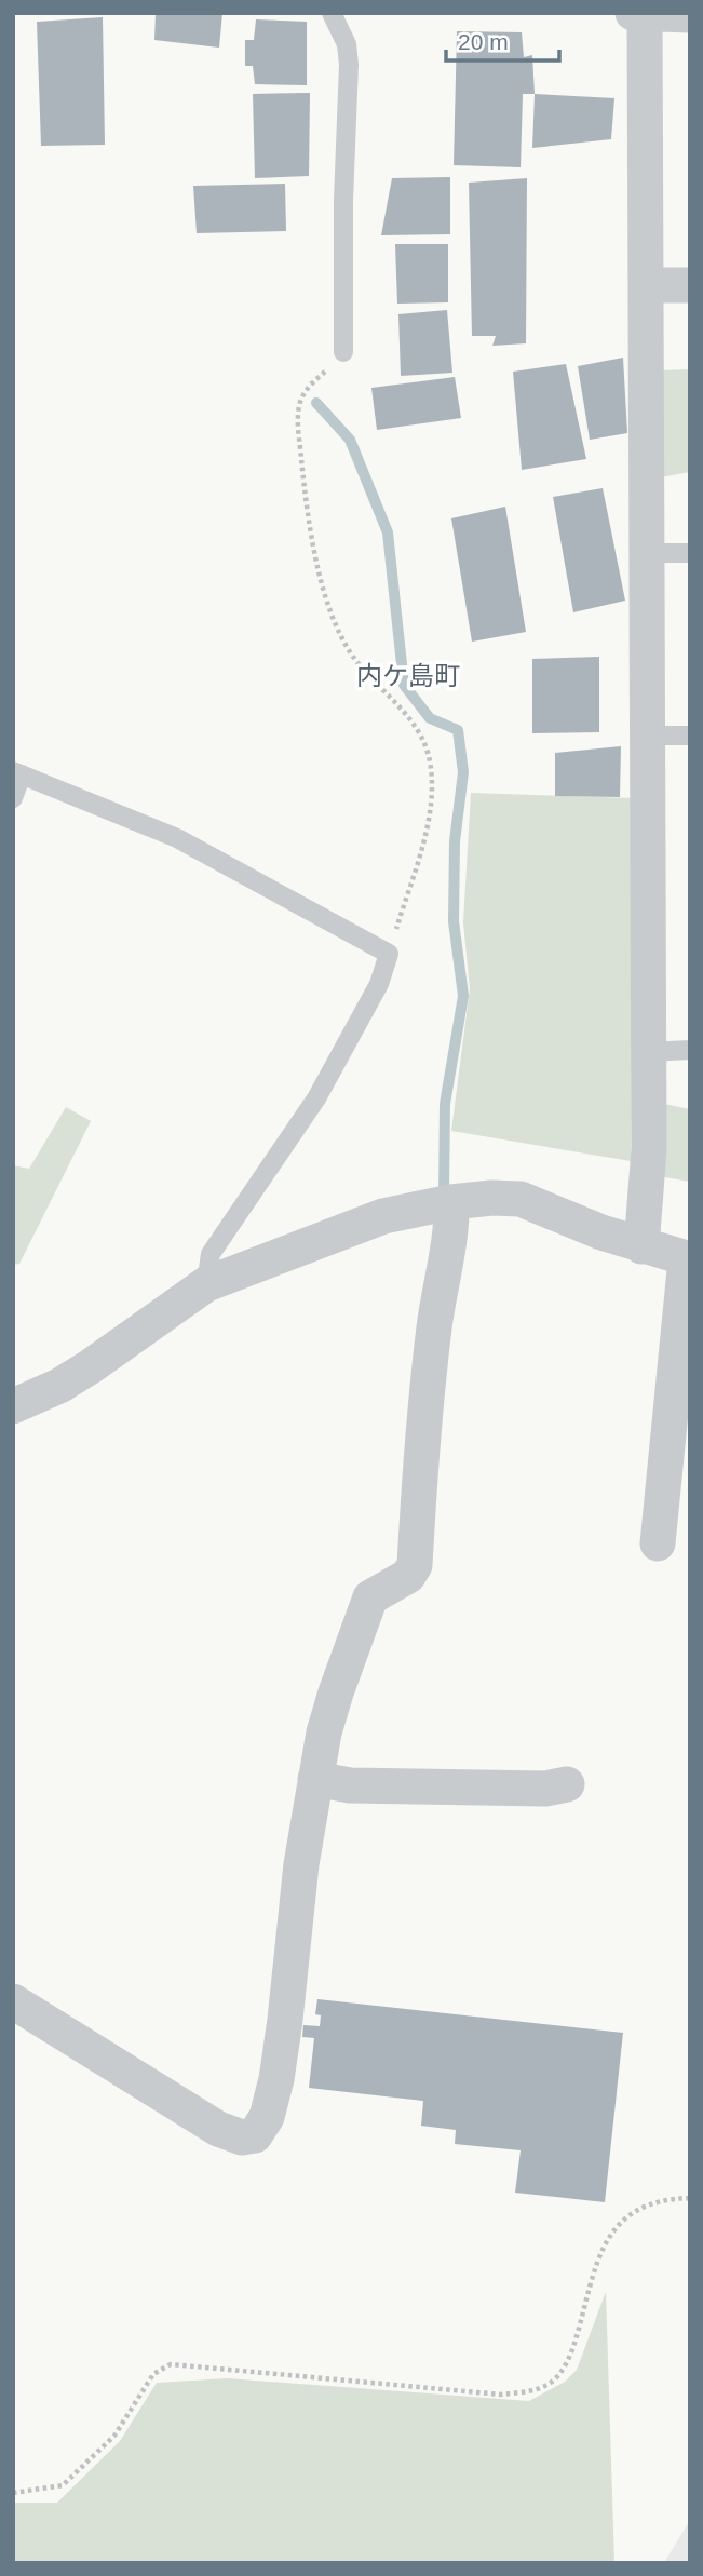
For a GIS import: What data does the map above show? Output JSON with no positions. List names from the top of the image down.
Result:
{
  "districts": ["内ケ島町"],
  "scale_bar": "20 m"
}
